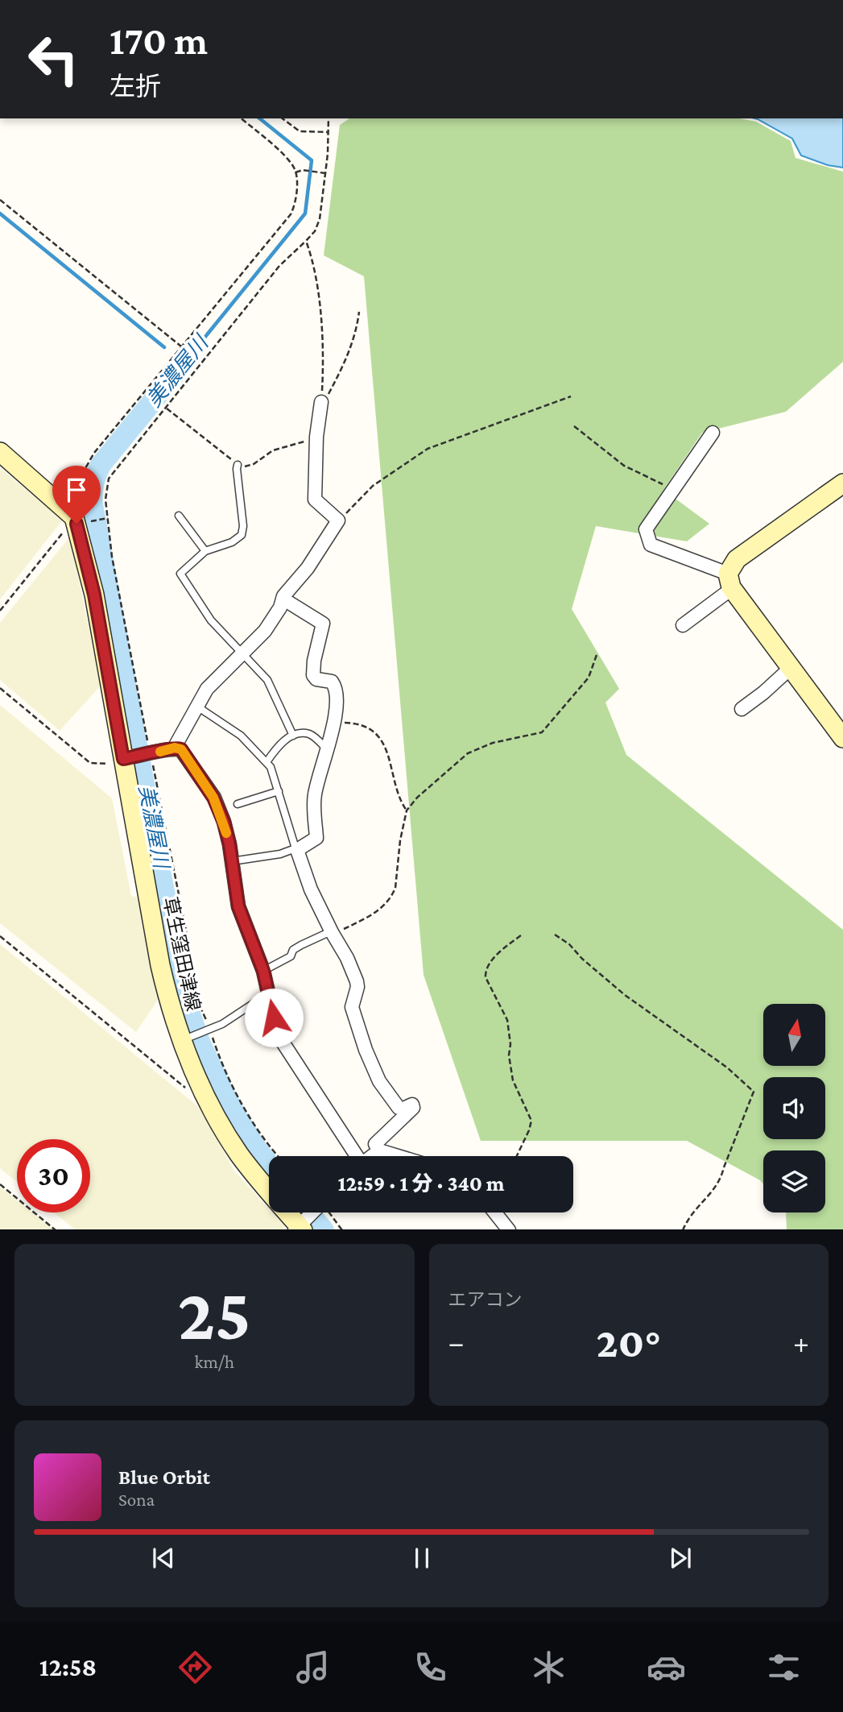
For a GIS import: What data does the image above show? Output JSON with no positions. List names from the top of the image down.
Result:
{
  "streets": {
    "main road": ["草生窪田津線"]
  },
  "water": ["美濃屋川"],
  "north": "top",
  "page": {
    "turn": ["170 m", "左折"],
    "limit": "30",
    "trip": "12:59 · 1 分 · 340 m",
    "tile": [
      ["25", "km/h"],
      "エアコン"
    ],
    "heat": ["−", "20°", "+"],
    "song": ["Blue Orbit", "Sona"],
    "tabs": "12:58"
  }
}
